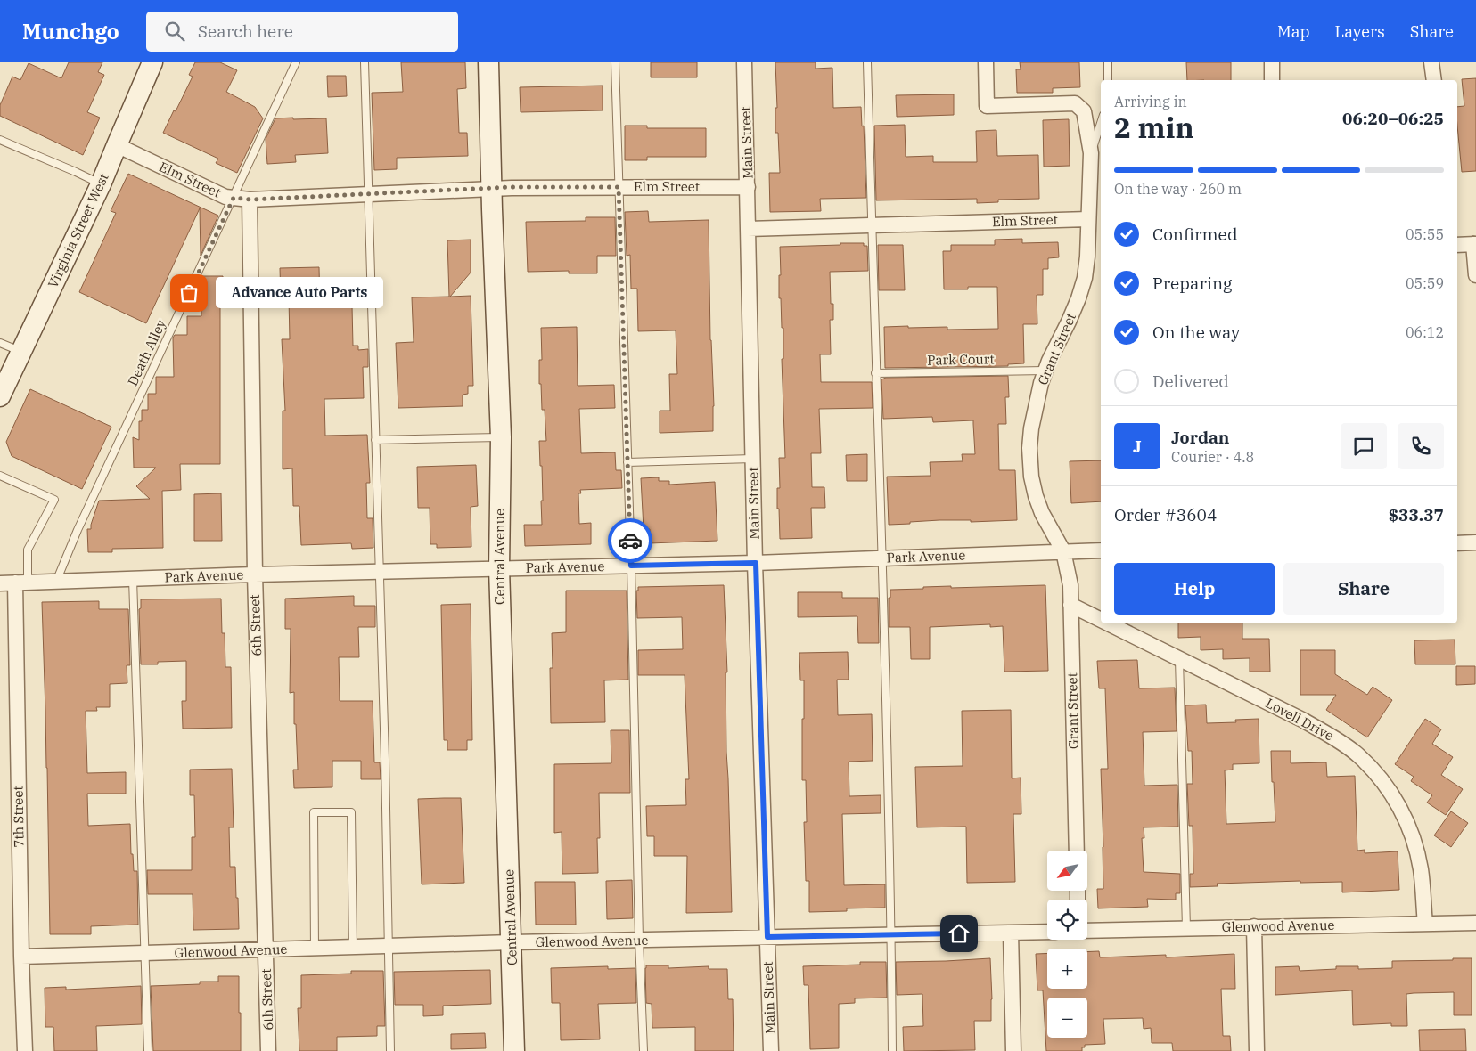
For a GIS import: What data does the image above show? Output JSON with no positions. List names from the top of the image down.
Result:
{
  "streets": {
    "street": [
      "Main Street",
      "Elm Street",
      "Virginia Street West",
      "Grant Street",
      "Central Avenue",
      "Park Avenue",
      "6th Street",
      "Lovell Drive",
      "7th Street",
      "Glenwood Avenue"
    ],
    "lane": ["Death Alley", "Park Court"]
  },
  "crossings": [
    ["Main Street", "Elm Street"],
    ["Main Street", "Park Avenue"],
    ["Main Street", "Glenwood Avenue"],
    ["Elm Street", "Virginia Street West"],
    ["Elm Street", "Grant Street"],
    ["Elm Street", "Death Alley"],
    ["Elm Street", "Central Avenue"],
    ["Elm Street", "6th Street"],
    ["Grant Street", "Park Court"],
    ["Grant Street", "Park Avenue"],
    ["Grant Street", "Lovell Drive"],
    ["Death Alley", "Park Avenue"],
    ["Central Avenue", "Park Avenue"],
    ["Central Avenue", "Glenwood Avenue"],
    ["Park Avenue", "6th Street"],
    ["Park Avenue", "7th Street"],
    ["6th Street", "Glenwood Avenue"],
    ["Lovell Drive", "Glenwood Avenue"],
    ["7th Street", "Glenwood Avenue"]
  ],
  "places": ["Advance Auto Parts"],
  "north": "bottom left",
  "page": {
    "header": "Munchgo",
    "search": "Search here",
    "nav": ["Map", "Layers", "Share"],
    "heading": ["2 min", "Arriving in", "06:20–06:25"],
    "panel": [
      "Jordan",
      "Courier · 4.8",
      "Order #3604",
      "$33.37"
    ],
    "bar": "On the way · 260 m",
    "list": [
      ["Confirmed", "05:55"],
      ["Preparing", "05:59"],
      ["On the way", "06:12"],
      "Delivered"
    ],
    "bubble": "Advance Auto Parts",
    "round": "J",
    "buttons": ["Help", "Share"],
    "map_buttons": ["+", "−"]
  }
}
